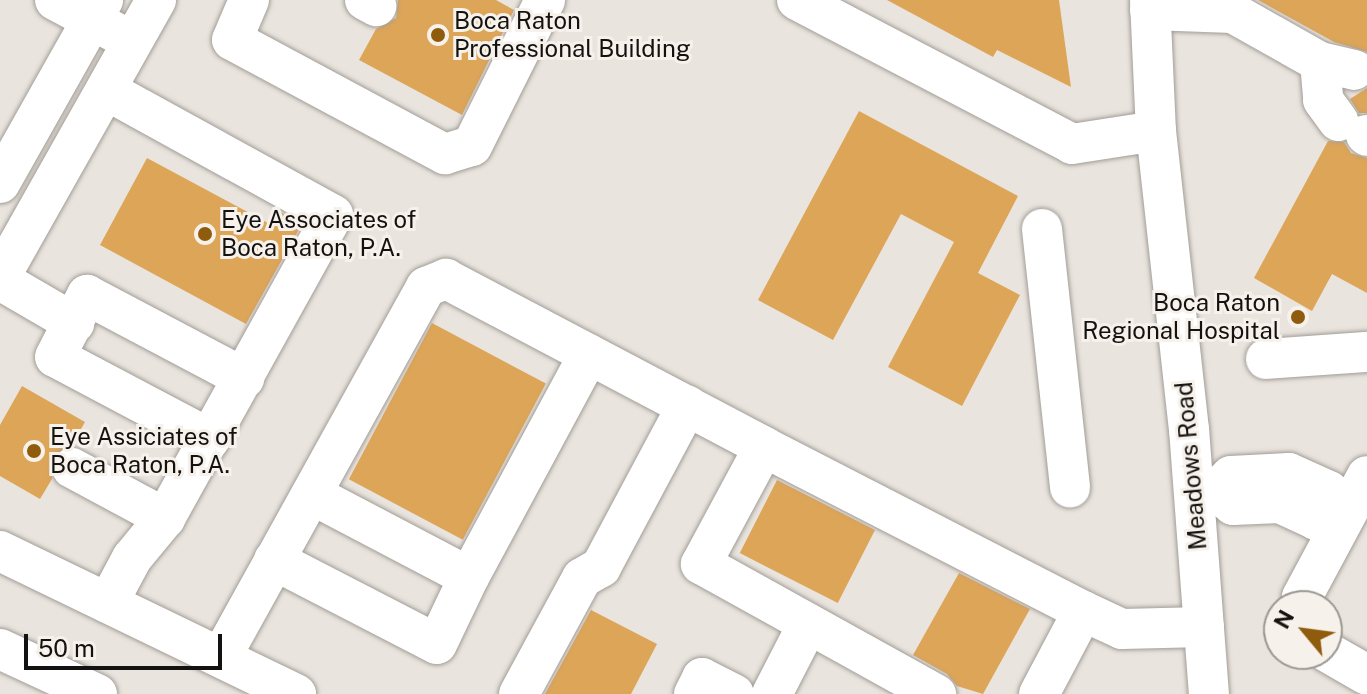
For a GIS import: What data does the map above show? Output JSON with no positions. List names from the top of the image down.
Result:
{
  "streets": {
    "street": ["Meadows Road"]
  },
  "places": [
    "Boca Raton Professional Building",
    "Eye Associates of Boca Raton, P.A.",
    "Boca Raton Regional Hospital",
    "Eye Assiciates of Boca Raton, P.A."
  ],
  "scale_bar": "50 m",
  "north": "top left"
}
